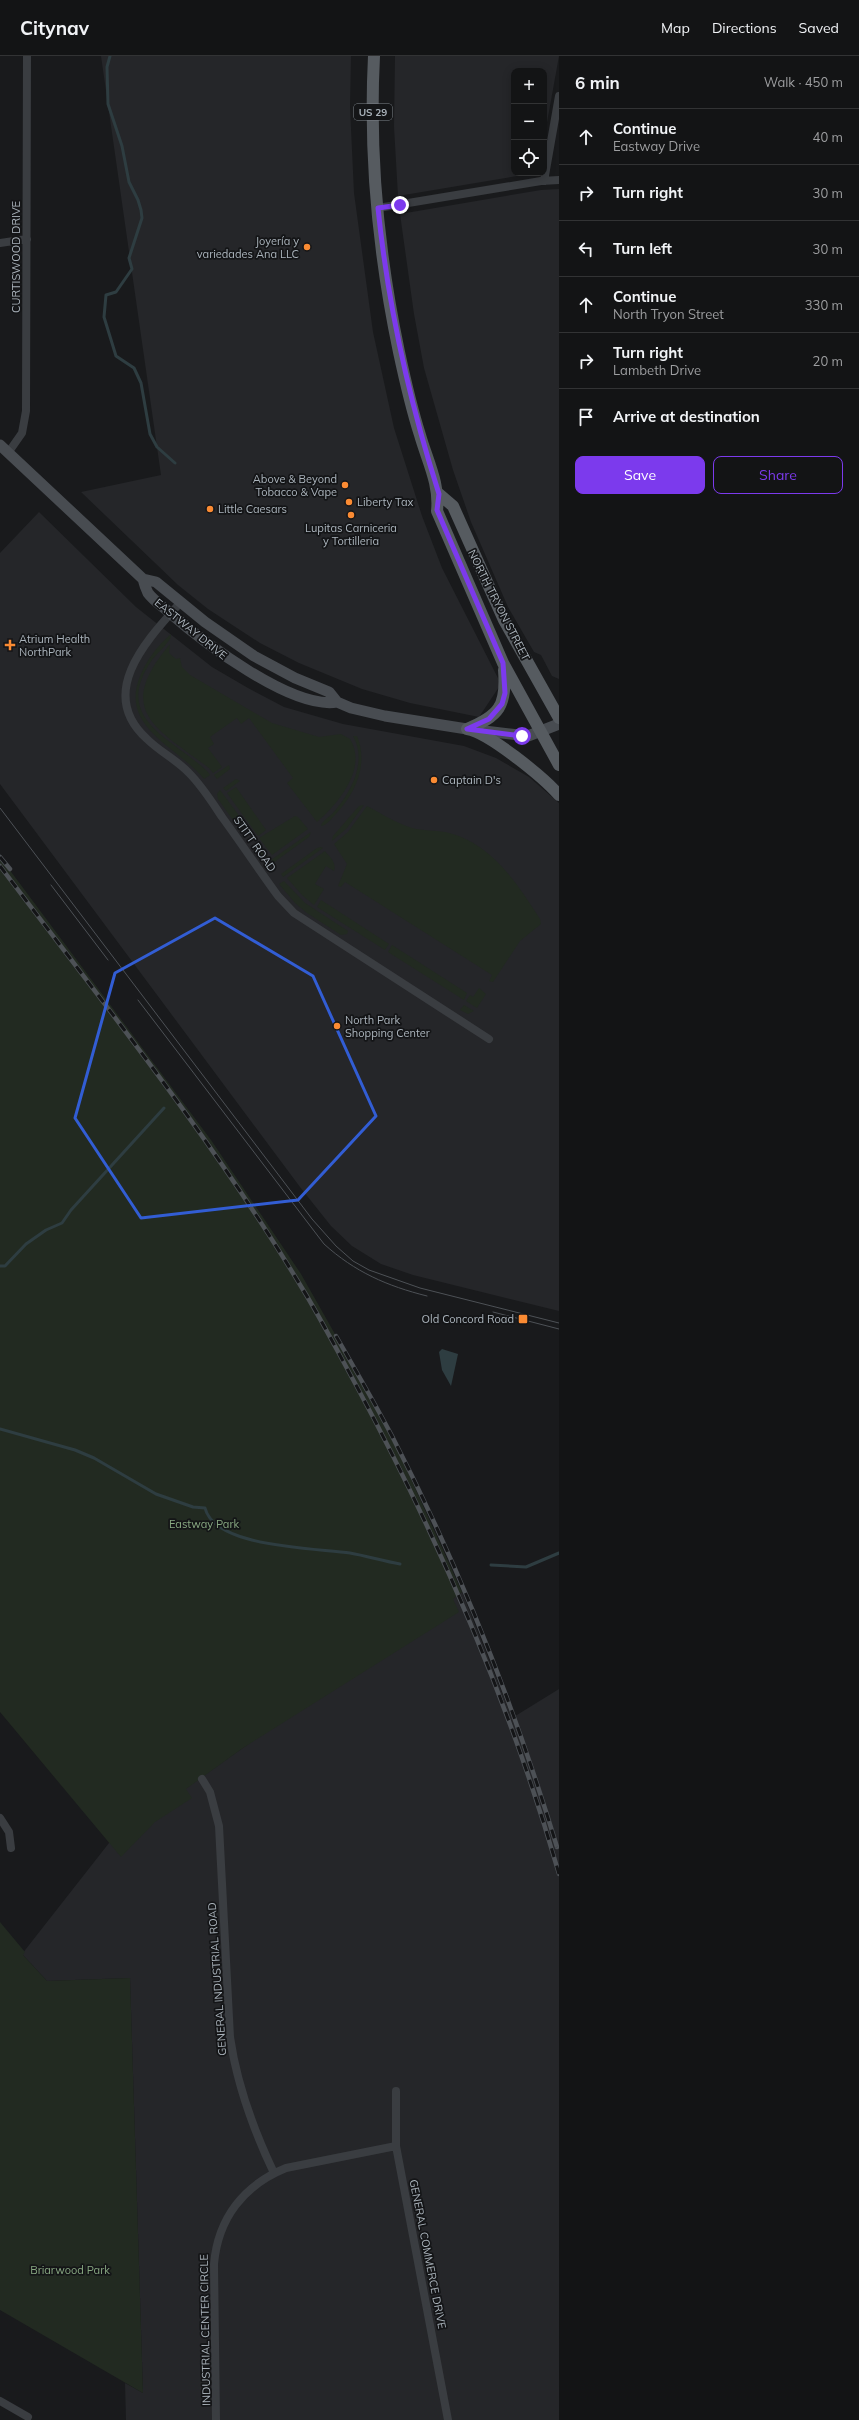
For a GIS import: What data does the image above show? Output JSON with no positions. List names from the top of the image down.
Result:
{
  "streets": {
    "main road": ["US 29", "NORTH TRYON STREET", "EASTWAY DRIVE"],
    "street": [
      "CURTISWOOD DRIVE",
      "STITT ROAD",
      "GENERAL INDUSTRIAL ROAD",
      "GENERAL COMMERCE DRIVE",
      "INDUSTRIAL CENTER CIRCLE"
    ]
  },
  "crossings": [
    ["CURTISWOOD DRIVE", "EASTWAY DRIVE"],
    ["NORTH TRYON STREET", "EASTWAY DRIVE"],
    ["EASTWAY DRIVE", "STITT ROAD"],
    ["GENERAL INDUSTRIAL ROAD", "INDUSTRIAL CENTER CIRCLE"],
    ["GENERAL COMMERCE DRIVE", "INDUSTRIAL CENTER CIRCLE"]
  ],
  "parks": ["Eastway Park", "Briarwood Park"],
  "places": {
    "other": [
      "Joyería y variedades Ana LLC",
      "Above & Beyond Tobacco & Vape",
      "Liberty Tax",
      "Little Caesars",
      "Lupitas Carniceria y Tortilleria",
      "Captain D's",
      "North Park Shopping Center"
    ],
    "health": ["Atrium Health NorthPark"],
    "transit": ["Old Concord Road"]
  },
  "page": {
    "header": "Citynav",
    "nav": ["Map", "Directions", "Saved"],
    "heading": ["6 min", "Walk · 450 m"],
    "map_buttons": ["+", "−"],
    "list": [
      ["Continue", "Eastway Drive", "40 m"],
      ["Turn right", "30 m"],
      ["Turn left", "30 m"],
      ["Continue", "North Tryon Street", "330 m"],
      ["Turn right", "Lambeth Drive", "20 m"],
      "Arrive at destination"
    ],
    "buttons": ["Save", "Share"]
  }
}
